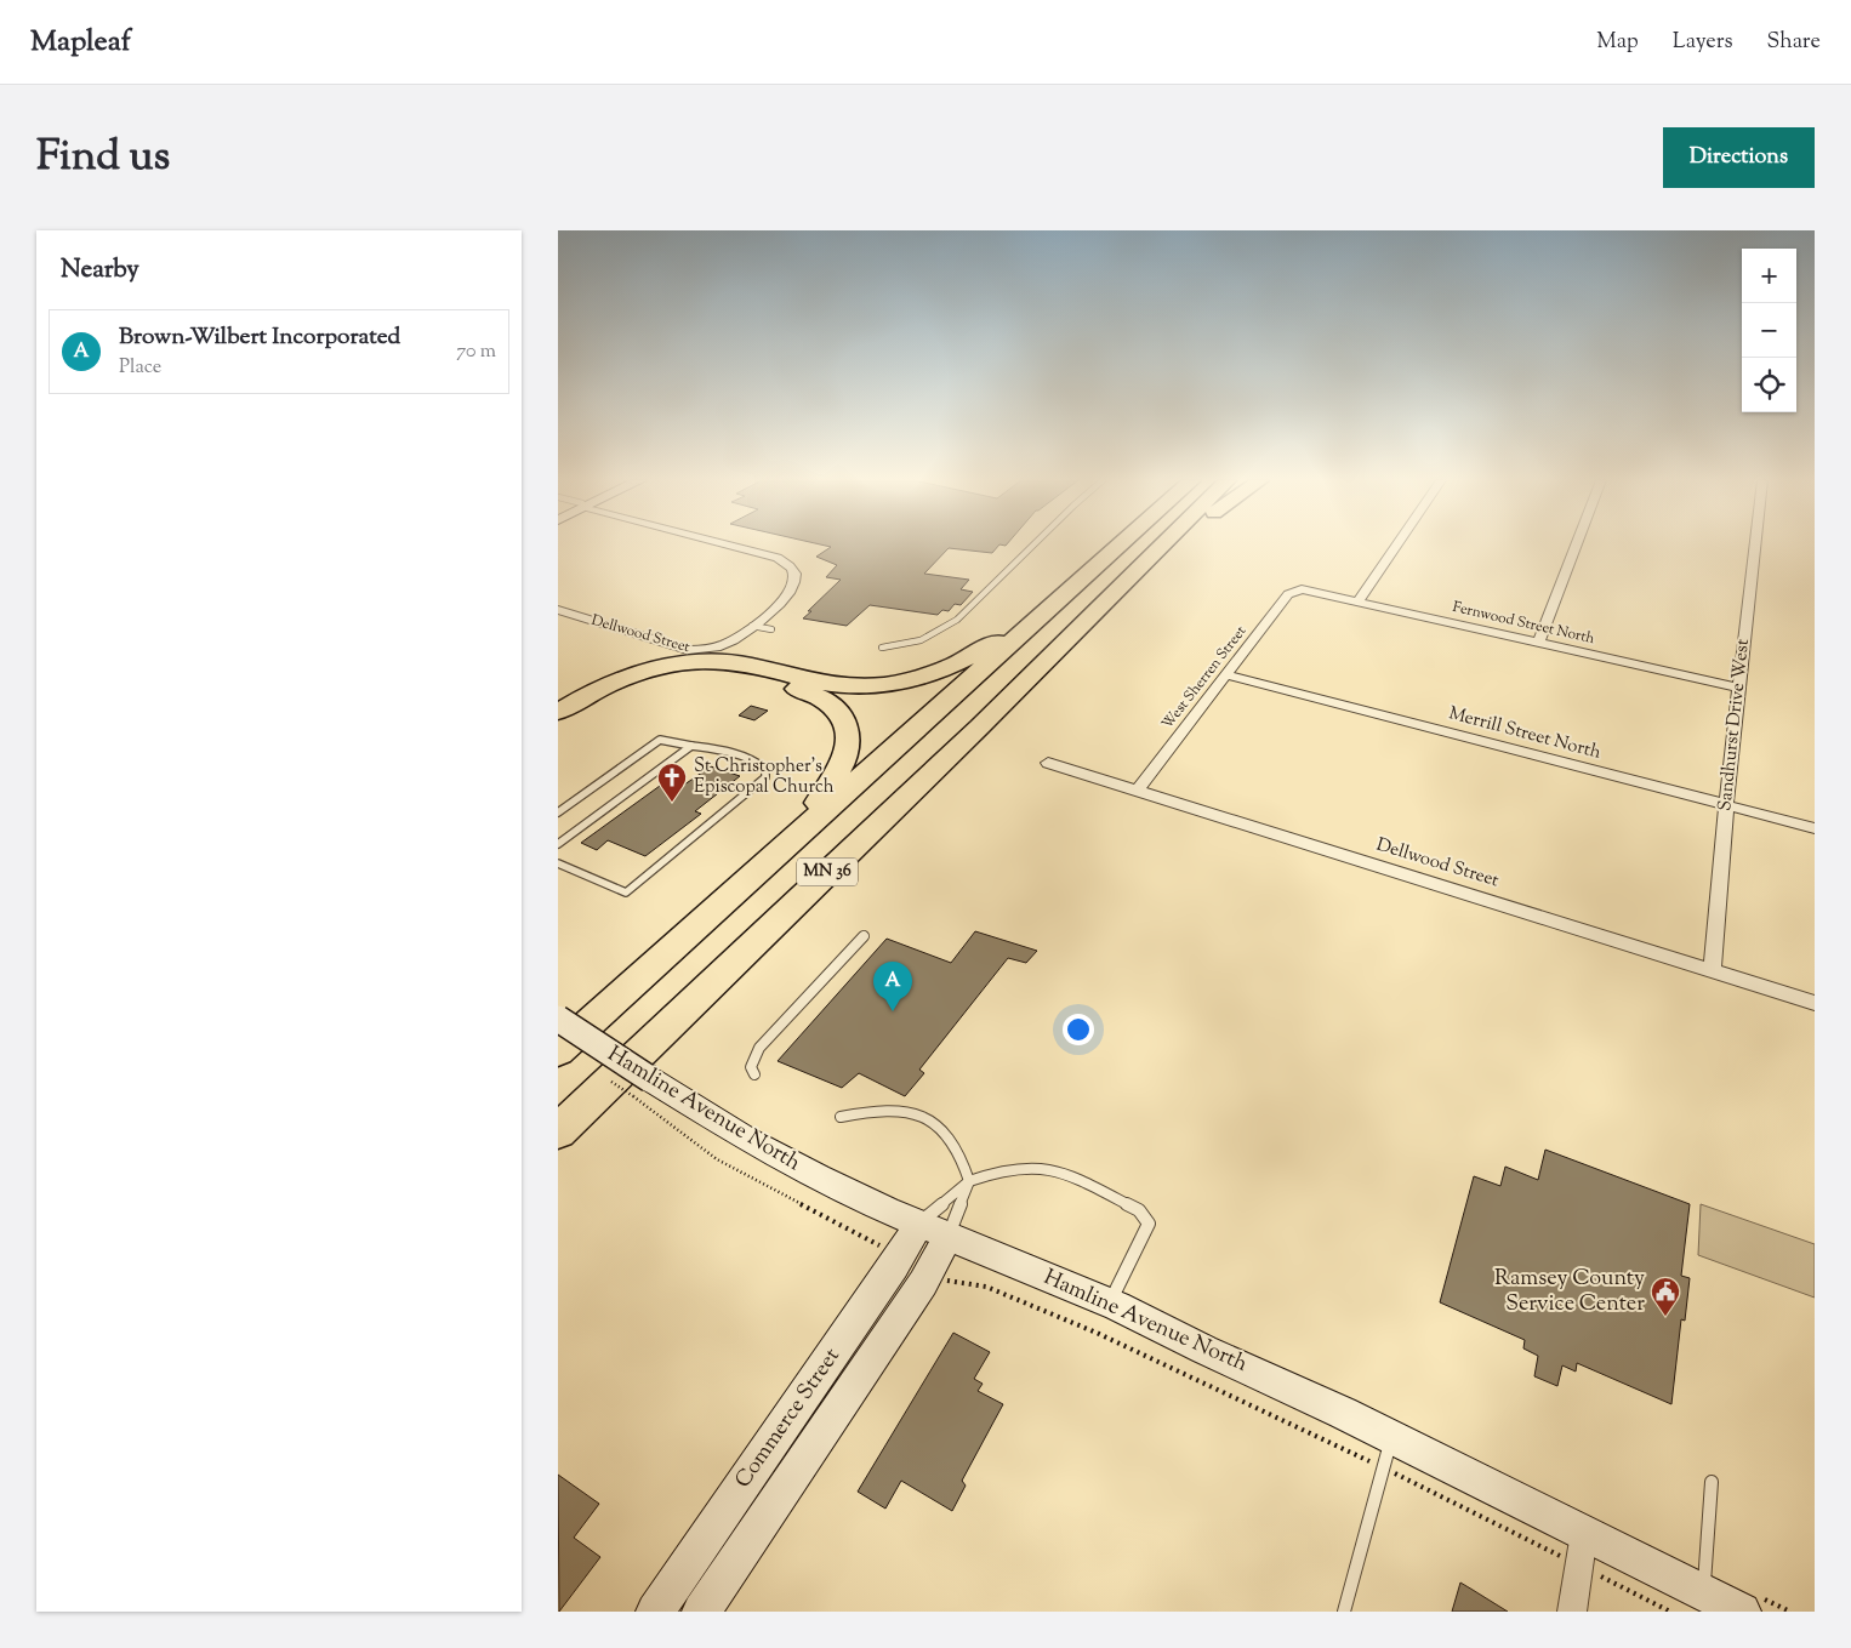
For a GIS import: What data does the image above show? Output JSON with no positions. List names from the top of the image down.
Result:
{
  "streets": {
    "highway": ["MN 36"],
    "street": [
      "Fernwood Street North",
      "Dellwood Street",
      "West Sherren Street",
      "Sandhurst Drive West",
      "Merrill Street North",
      "Hamline Avenue North",
      "Commerce Street"
    ]
  },
  "crossings": [
    ["Fernwood Street North", "West Sherren Street"],
    ["Fernwood Street North", "Sandhurst Drive West"],
    ["Dellwood Street", "West Sherren Street"],
    ["Dellwood Street", "Sandhurst Drive West"],
    ["West Sherren Street", "Merrill Street North"],
    ["Sandhurst Drive West", "Merrill Street North"],
    ["Hamline Avenue North", "Commerce Street"]
  ],
  "places": {
    "church": ["St Christopher's Episcopal Church"],
    "public building": ["Ramsey County Service Center"]
  },
  "page": {
    "header": "Mapleaf",
    "nav": ["Map", "Layers", "Share"],
    "title": "Find us",
    "buttons": "Directions",
    "heading": "Nearby",
    "map_buttons": ["+", "−"],
    "list": [
      {
        "mark": "A",
        "name": "Brown-Wilbert Incorporated",
        "note": "Place",
        "value": "70 m"
      }
    ],
    "pins": "A"
  }
}
